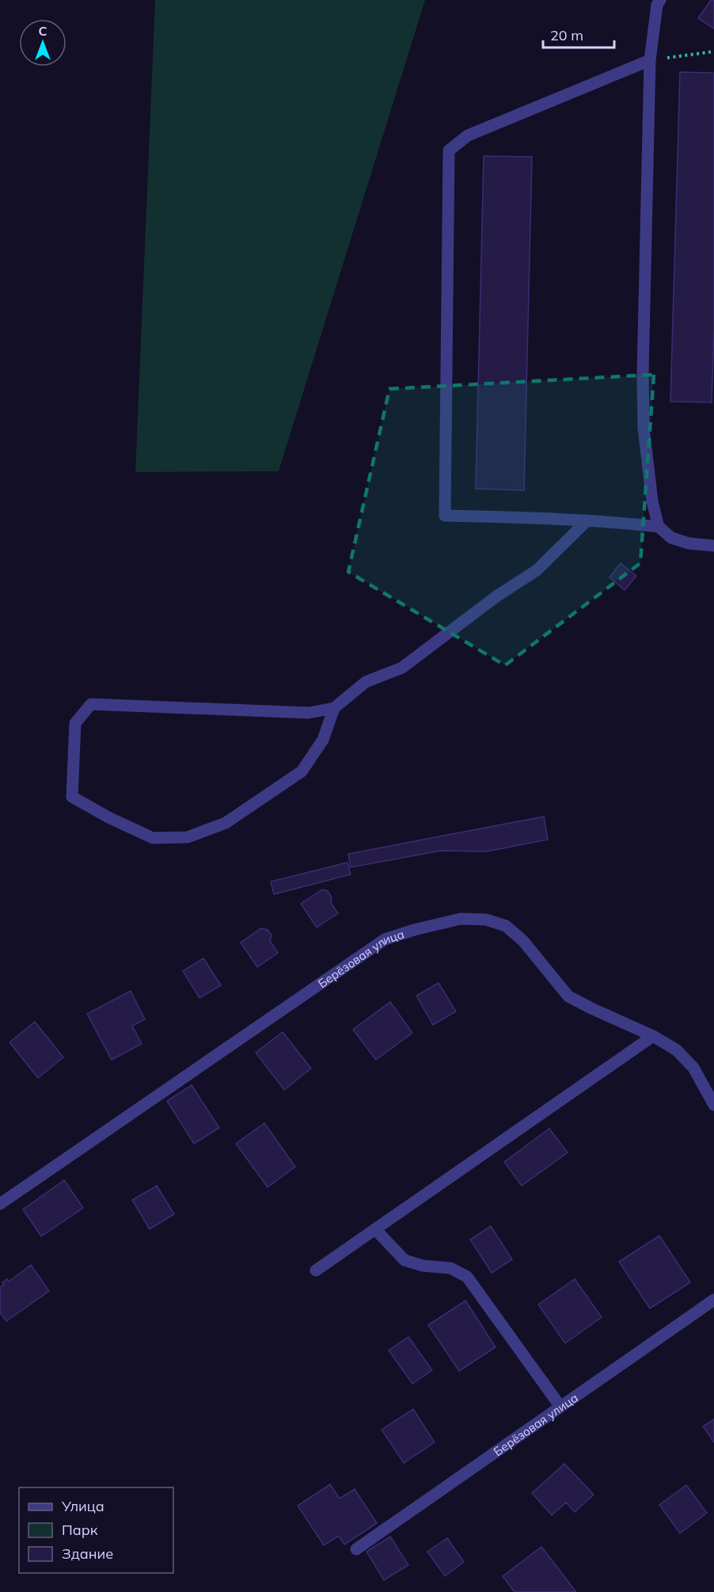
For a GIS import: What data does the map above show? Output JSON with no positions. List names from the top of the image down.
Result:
{
  "streets": {
    "street": ["Берёзовая улица"]
  },
  "legend": ["Улица", "Парк", "Здание"],
  "scale_bar": "20 m",
  "north": "top"
}
